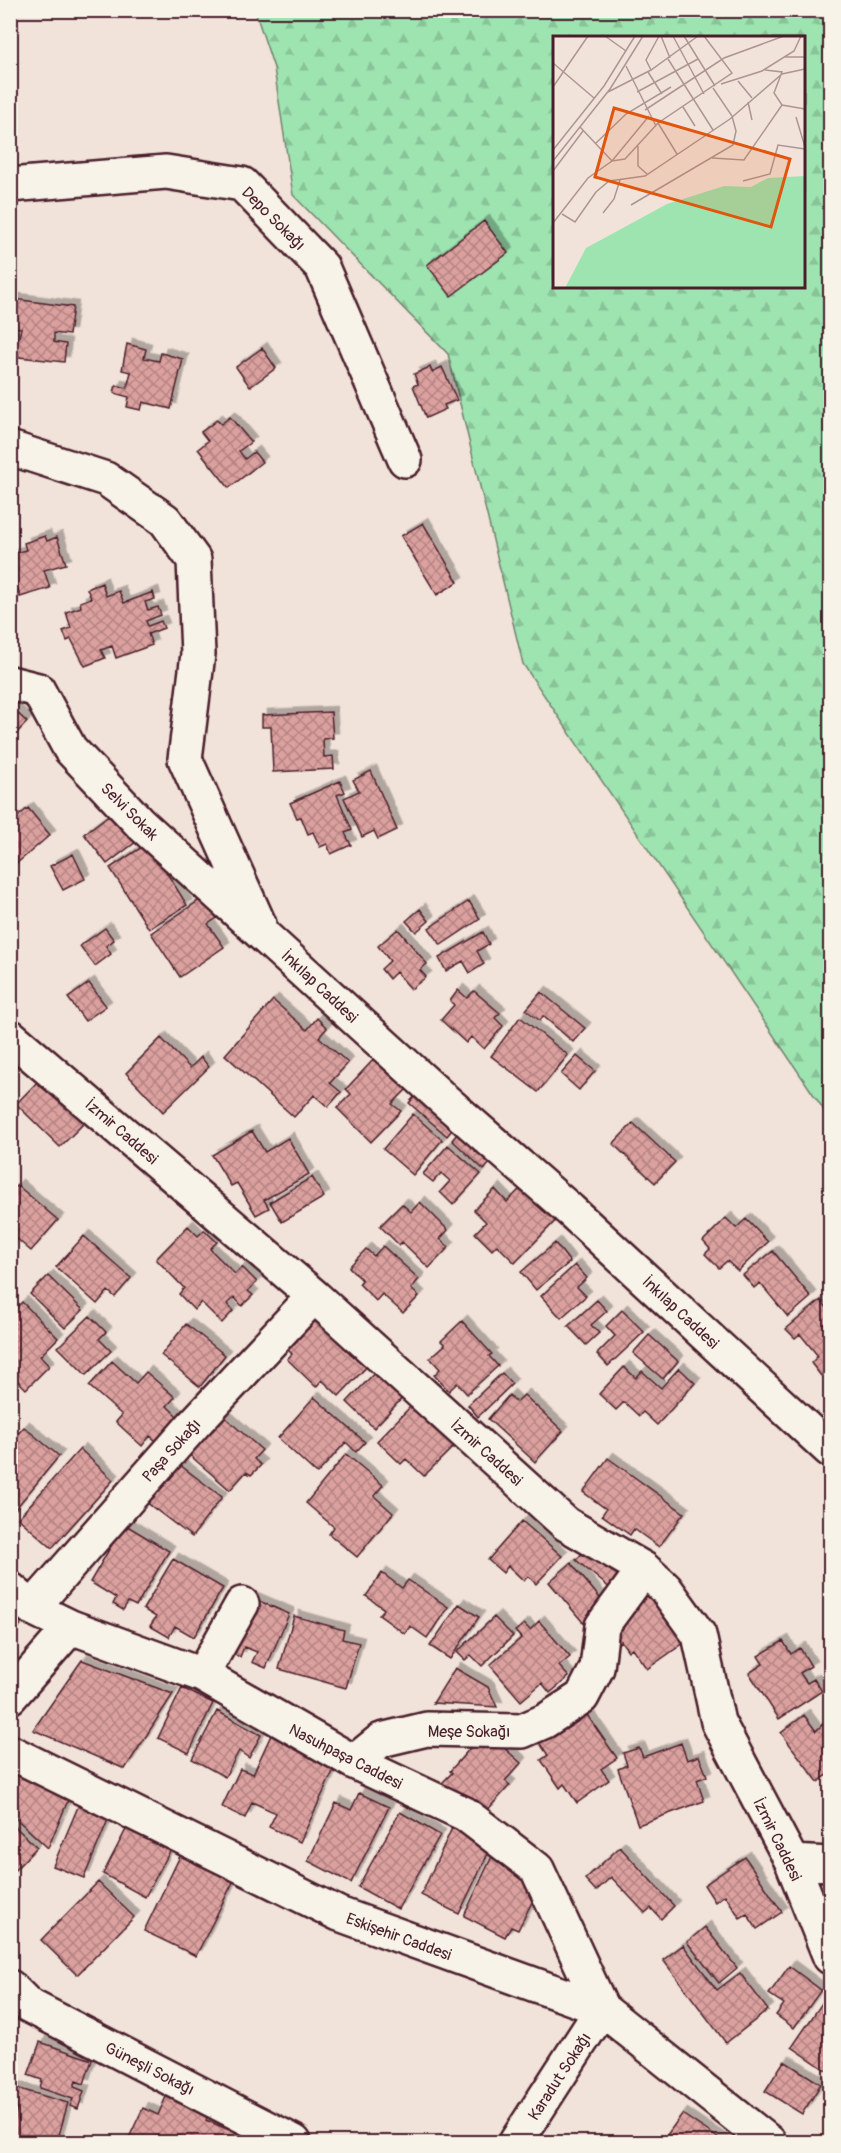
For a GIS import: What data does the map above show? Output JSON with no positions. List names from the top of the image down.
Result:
{
  "streets": {
    "street": [
      "Depo Sokağı",
      "Selvi Sokak",
      "İnkılap Caddesi",
      "İzmir Caddesi",
      "Paşa Sokağı",
      "Meşe Sokağı",
      "Nasuhpaşa Caddesi",
      "Eskişehir Caddesi",
      "Güneşli Sokağı",
      "Karadut Sokağı"
    ]
  },
  "crossings": [
    ["Selvi Sokak", "İnkılap Caddesi"],
    ["İzmir Caddesi", "Paşa Sokağı"],
    ["İzmir Caddesi", "Meşe Sokağı"],
    ["Paşa Sokağı", "Nasuhpaşa Caddesi"],
    ["Meşe Sokağı", "Nasuhpaşa Caddesi"],
    ["Nasuhpaşa Caddesi", "Eskişehir Caddesi"],
    ["Nasuhpaşa Caddesi", "Karadut Sokağı"],
    ["Eskişehir Caddesi", "Karadut Sokağı"]
  ]
}
